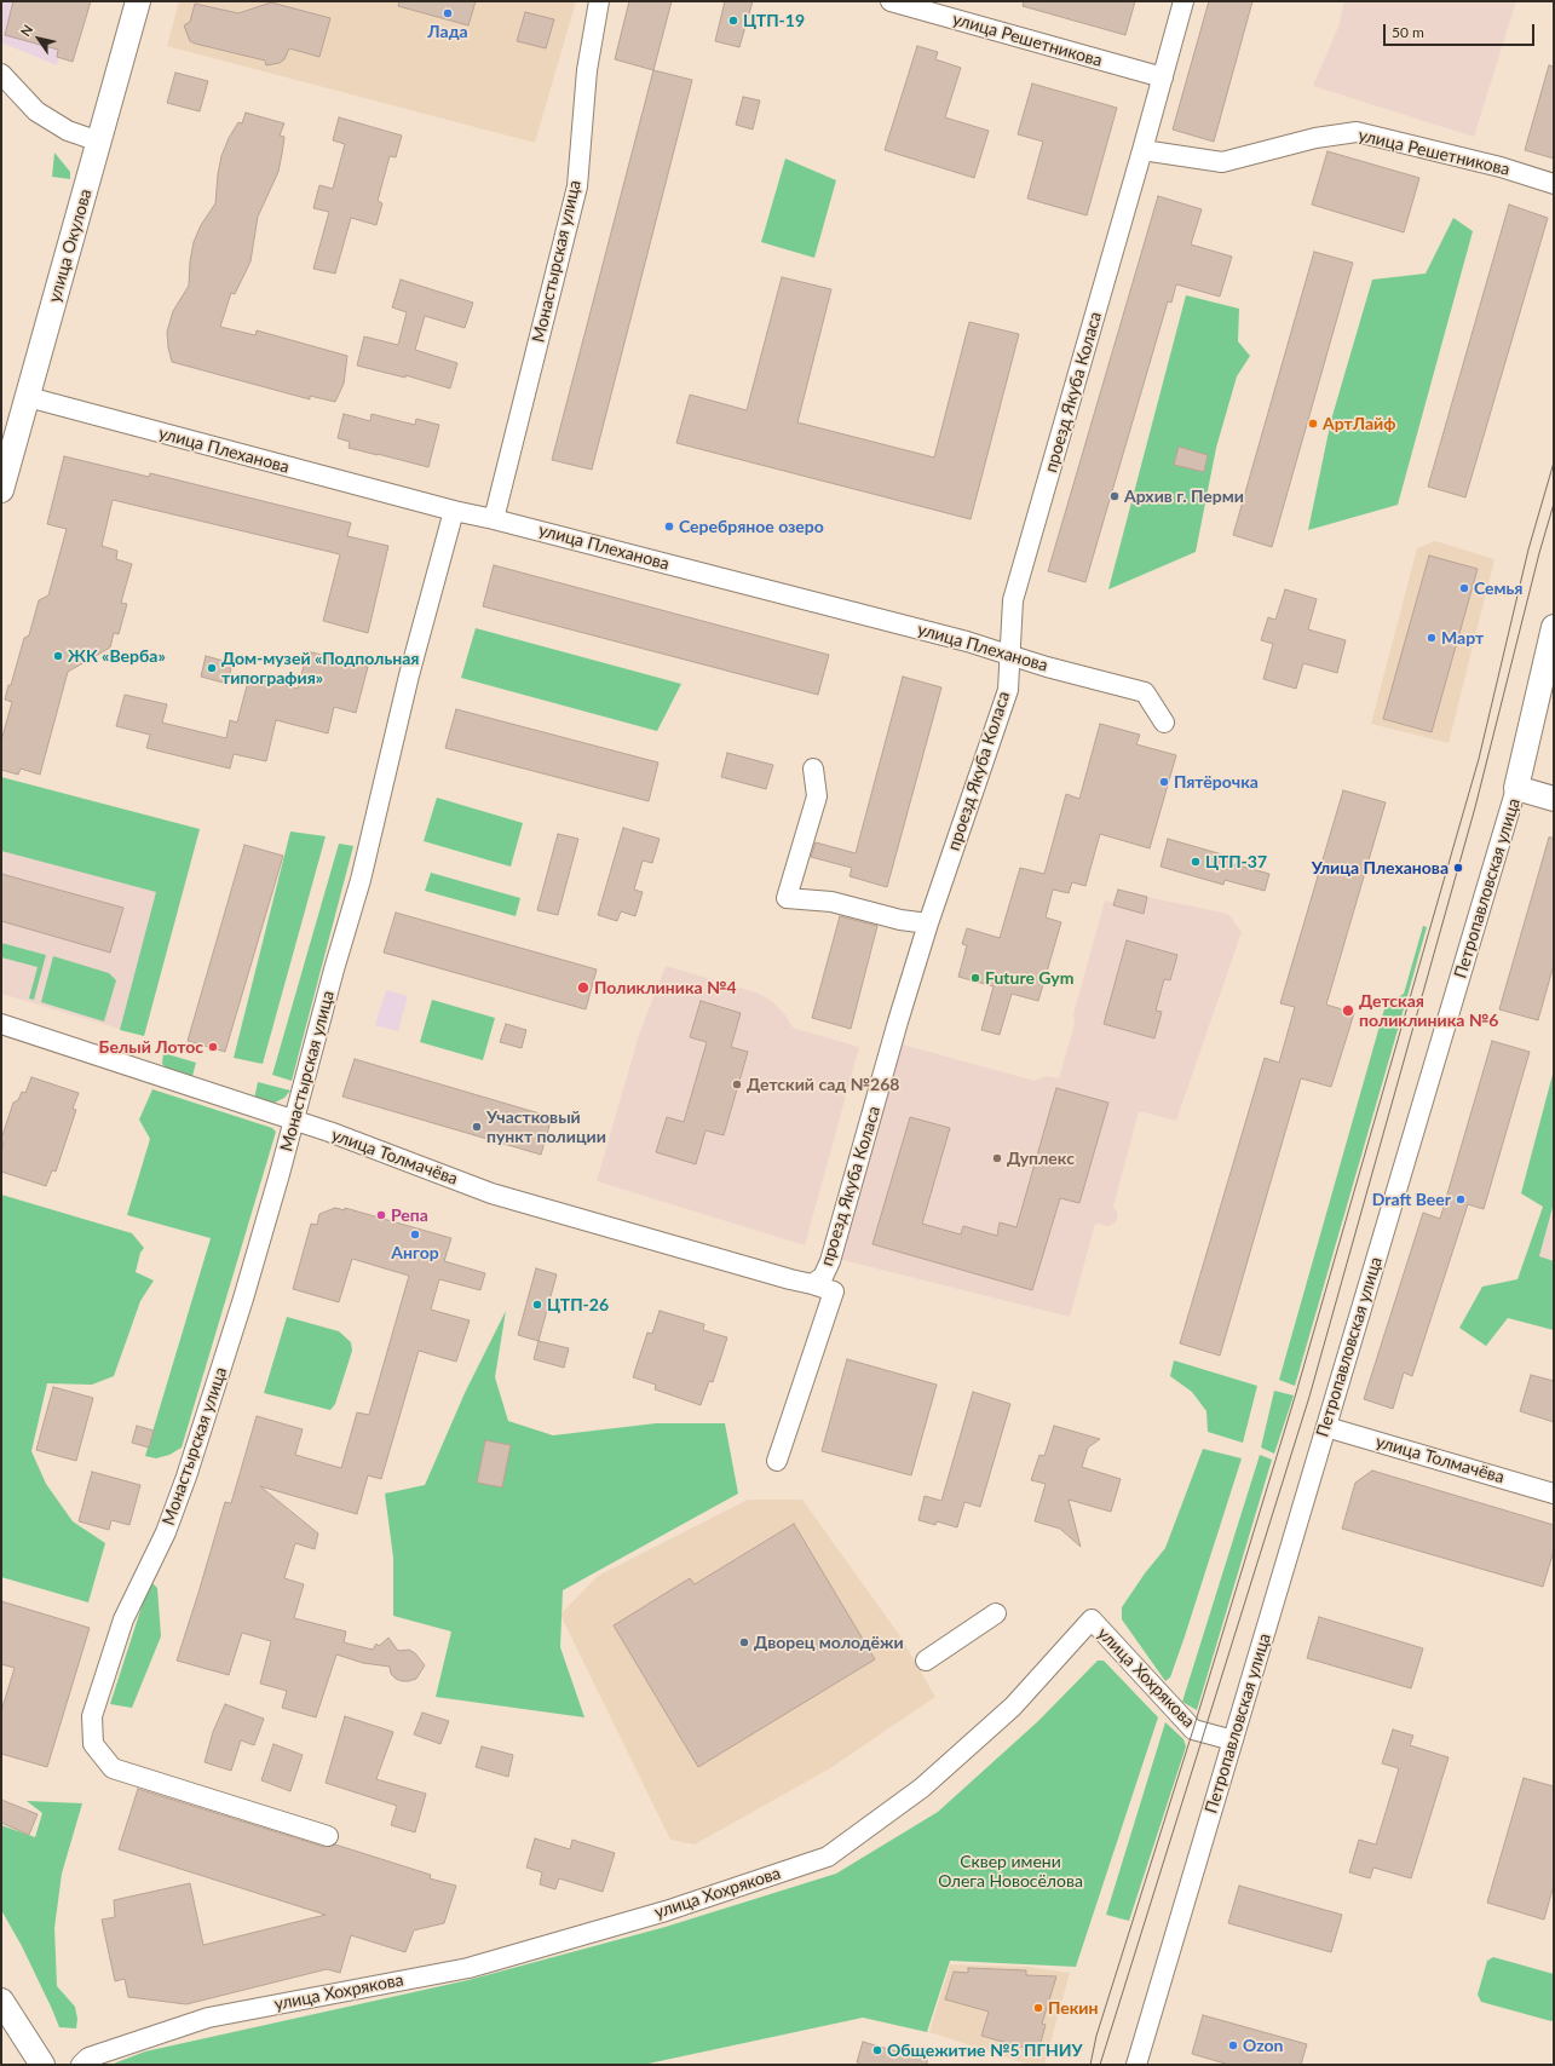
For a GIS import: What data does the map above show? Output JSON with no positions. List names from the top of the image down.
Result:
{
  "streets": {
    "main road": ["улица Окулова", "Петропавловская улица"],
    "street": [
      "улица Решетникова",
      "Монастырская улица",
      "проезд Якуба Коласа",
      "улица Плеханова",
      "улица Толмачёва",
      "улица Хохрякова"
    ]
  },
  "crossings": [
    ["улица Решетникова", "проезд Якуба Коласа"],
    ["улица Окулова", "улица Плеханова"],
    ["Монастырская улица", "улица Плеханова"],
    ["Монастырская улица", "улица Толмачёва"],
    ["проезд Якуба Коласа", "улица Плеханова"],
    ["проезд Якуба Коласа", "улица Толмачёва"],
    ["Петропавловская улица", "улица Толмачёва"],
    ["Петропавловская улица", "улица Хохрякова"]
  ],
  "parks": ["Сквер имени Олега Новосёлова"],
  "places": [
    "Лада",
    "ЦТП-19",
    "АртЛайф",
    "Архив г. Перми",
    "Серебряное озеро",
    "Семья",
    "Март",
    "ЖК «Верба»",
    "Дом-музей «Подпольная типография»",
    "Пятёрочка",
    "ЦТП-37",
    "Улица Плеханова",
    "Future Gym",
    "Поликлиника №4",
    "Детская поликлиника №6",
    "Белый Лотос",
    "Детский сад №268",
    "Участковый пункт полиции",
    "Дуплекс",
    "Draft Beer",
    "Репа",
    "Ангор",
    "ЦТП-26",
    "Дворец молодёжи",
    "Пекин",
    "Ozon",
    "Общежитие №5 ПГНИУ"
  ],
  "scale_bar": "50 m",
  "north": "top left"
}
